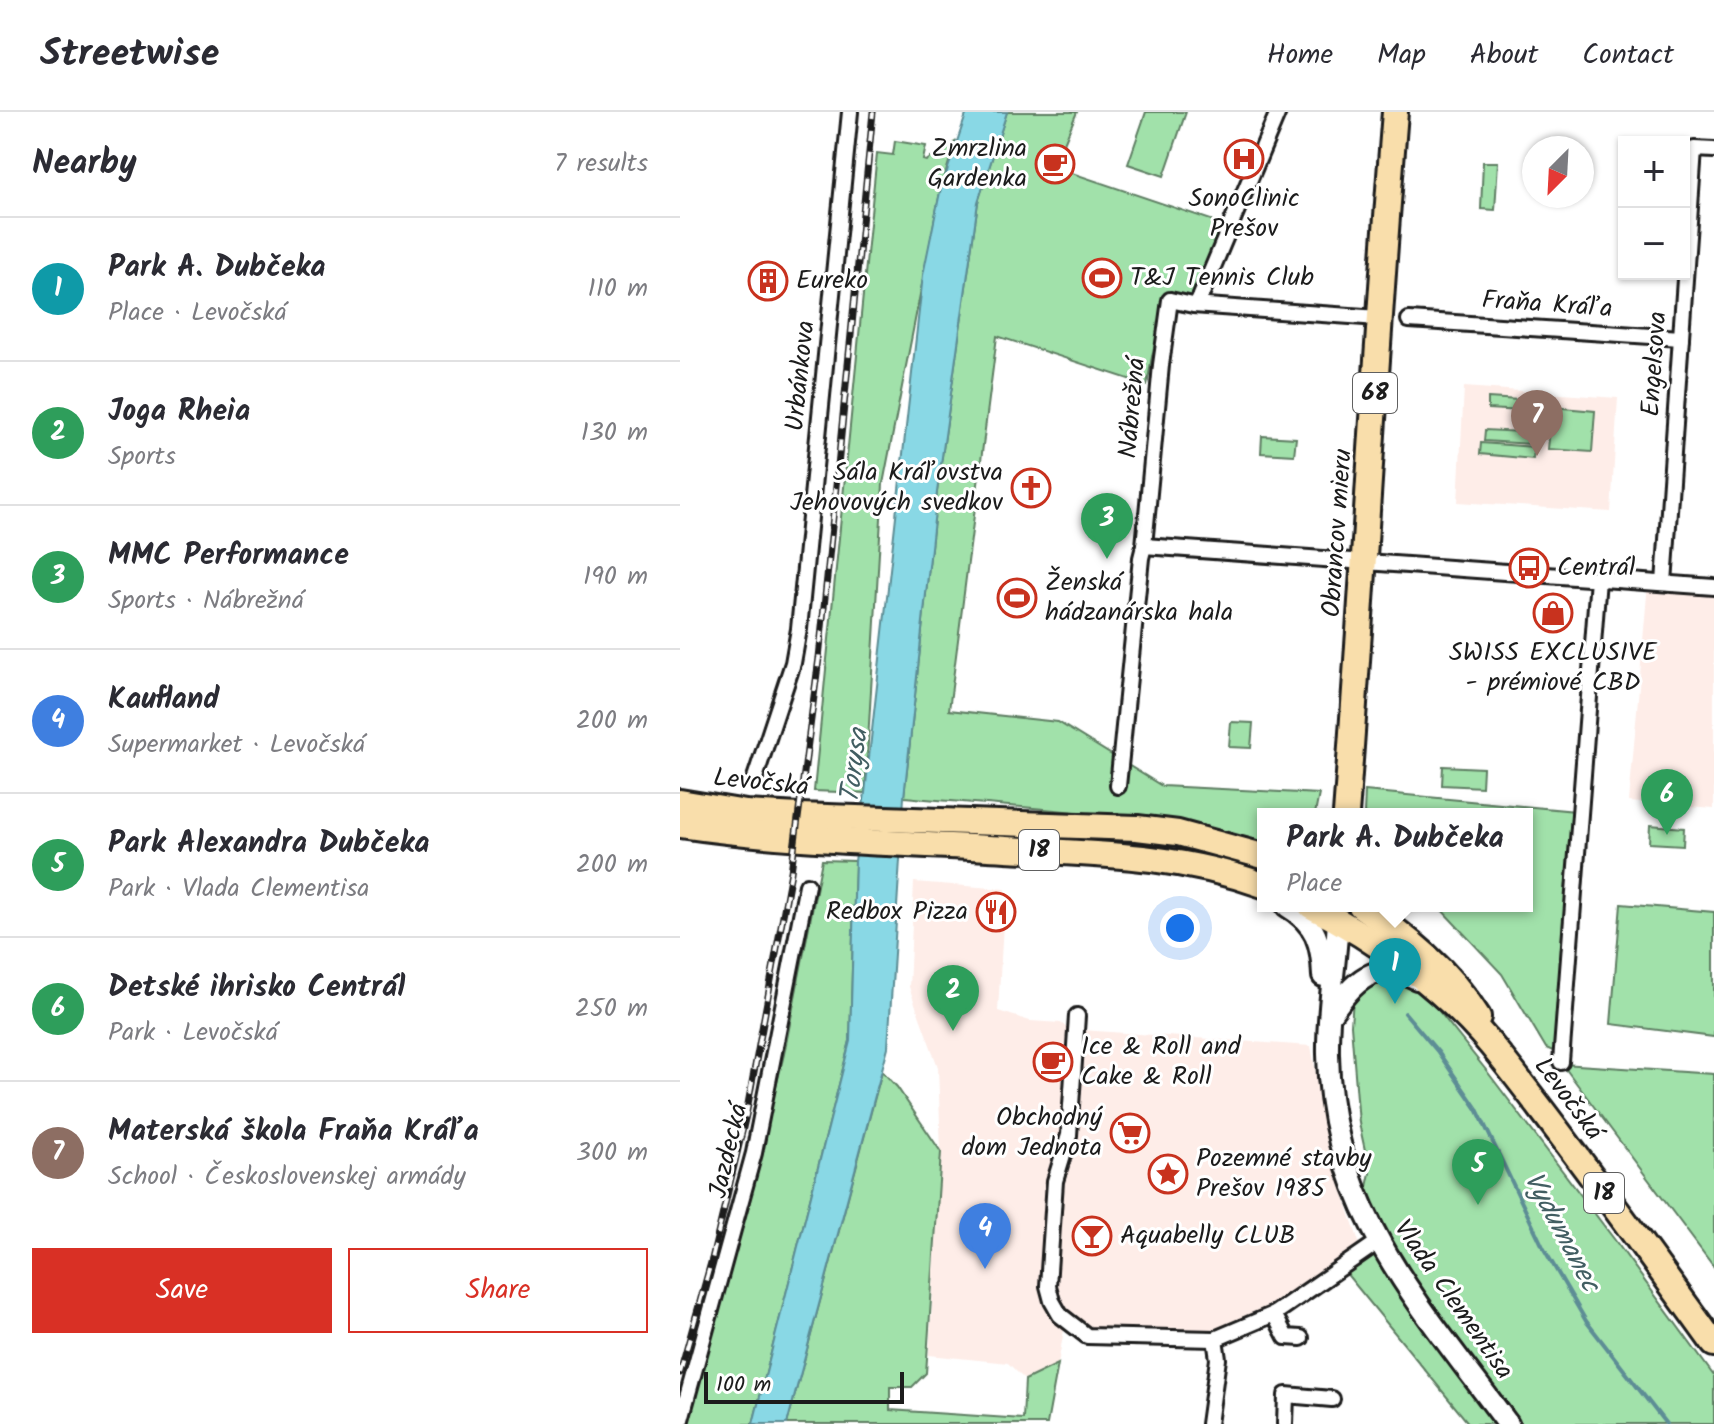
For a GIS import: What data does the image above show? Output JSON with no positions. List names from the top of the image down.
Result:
{
  "streets": {
    "main road": [
      "68",
      "Obrancov mieru",
      "Levočská",
      "18"
    ],
    "street": [
      "Fraňa Kráľa",
      "Engelsova",
      "Urbánkova",
      "Nábrežná",
      "Jazdecká",
      "Vlada Clementisa"
    ]
  },
  "crossings": [
    ["Fraňa Kráľa", "Engelsova"],
    ["68", "Obrancov mieru"],
    ["Nábrežná", "Obrancov mieru"],
    ["Levočská", "18"],
    ["Levočská", "Vlada Clementisa"]
  ],
  "water": ["Torysa", "Vydumanec"],
  "places": {
    "hospital": ["SonoClinic Prešov"],
    "cafe": ["Zmrzlina Gardenka", "Ice & Roll and Cake & Roll"],
    "sports": ["T&J Tennis Club", "Ženská hádzanárska hala"],
    "building": ["Eureko"],
    "church": ["Sála Kráľovstva Jehovových svedkov"],
    "bus stop": ["Centrál"],
    "shop": ["SWISS EXCLUSIVE - prémiové CBD"],
    "restaurant": ["Redbox Pizza"],
    "supermarket": ["Obchodný dom Jednota"],
    "place": ["Pozemné stavby Prešov 1985"],
    "bar": ["Aquabelly CLUB"]
  },
  "scale_bar": "100 m",
  "north": "bottom left",
  "page": {
    "header": "Streetwise",
    "nav": [
      "Home",
      "Map",
      "About",
      "Contact"
    ],
    "heading": ["Nearby", "7 results"],
    "map_buttons": ["+", "−"],
    "list": [
      {
        "mark": "1",
        "name": "Park A. Dubčeka",
        "note": "Place · Levočská",
        "value": "110 m"
      },
      {
        "mark": "2",
        "name": "Joga Rheia",
        "note": "Sports",
        "value": "130 m"
      },
      {
        "mark": "3",
        "name": "MMC Performance",
        "note": "Sports · Nábrežná",
        "value": "190 m"
      },
      {
        "mark": "4",
        "name": "Kaufland",
        "note": "Supermarket · Levočská",
        "value": "200 m"
      },
      {
        "mark": "5",
        "name": "Park Alexandra Dubčeka",
        "note": "Park · Vlada Clementisa",
        "value": "200 m"
      },
      {
        "mark": "6",
        "name": "Detské ihrisko Centrál",
        "note": "Park · Levočská",
        "value": "250 m"
      },
      {
        "mark": "7",
        "name": "Materská škola Fraňa Kráľa",
        "note": "School · Československej armády",
        "value": "300 m"
      }
    ],
    "pins": [
      "7",
      "3",
      "6",
      "1",
      "2",
      "5",
      "4"
    ],
    "popup": ["Park A. Dubčeka", "Place"],
    "buttons": ["Save", "Share"],
    "scale": "100 m"
  }
}
